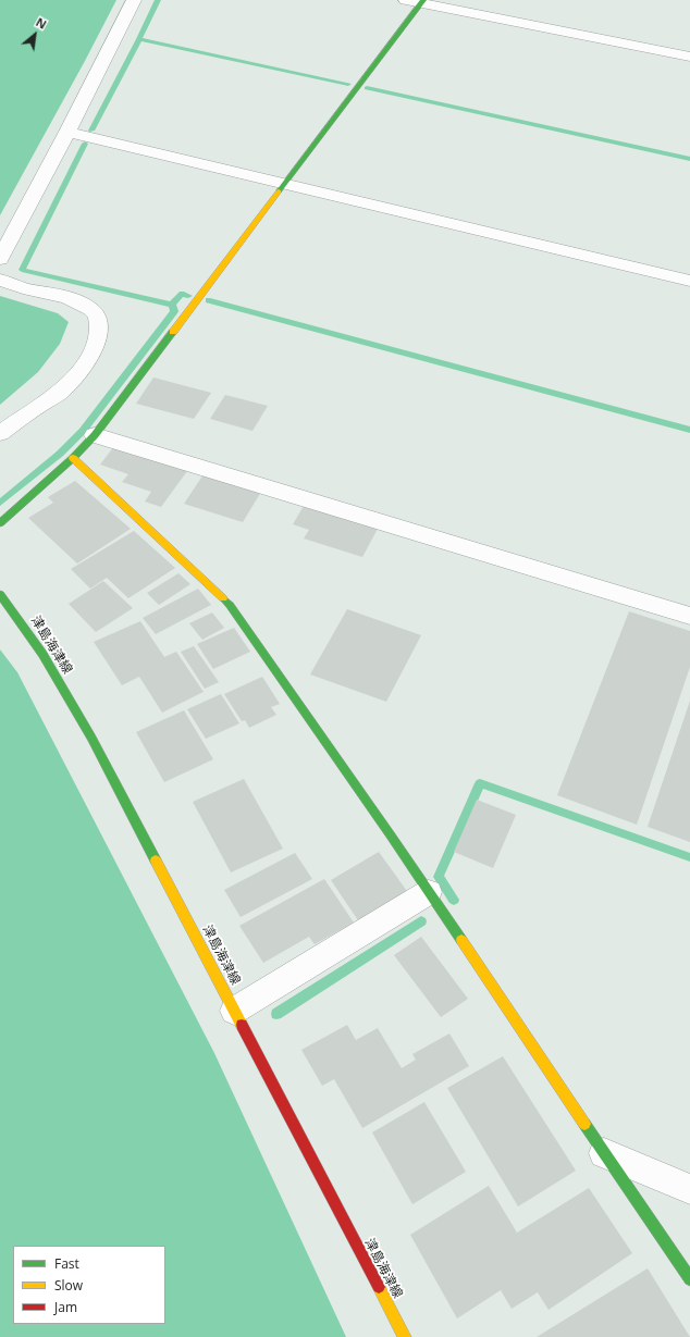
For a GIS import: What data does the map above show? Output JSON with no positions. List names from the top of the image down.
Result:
{
  "streets": {
    "street": ["津島海津線"]
  },
  "legend": ["Fast", "Slow", "Jam"],
  "north": "top right"
}
